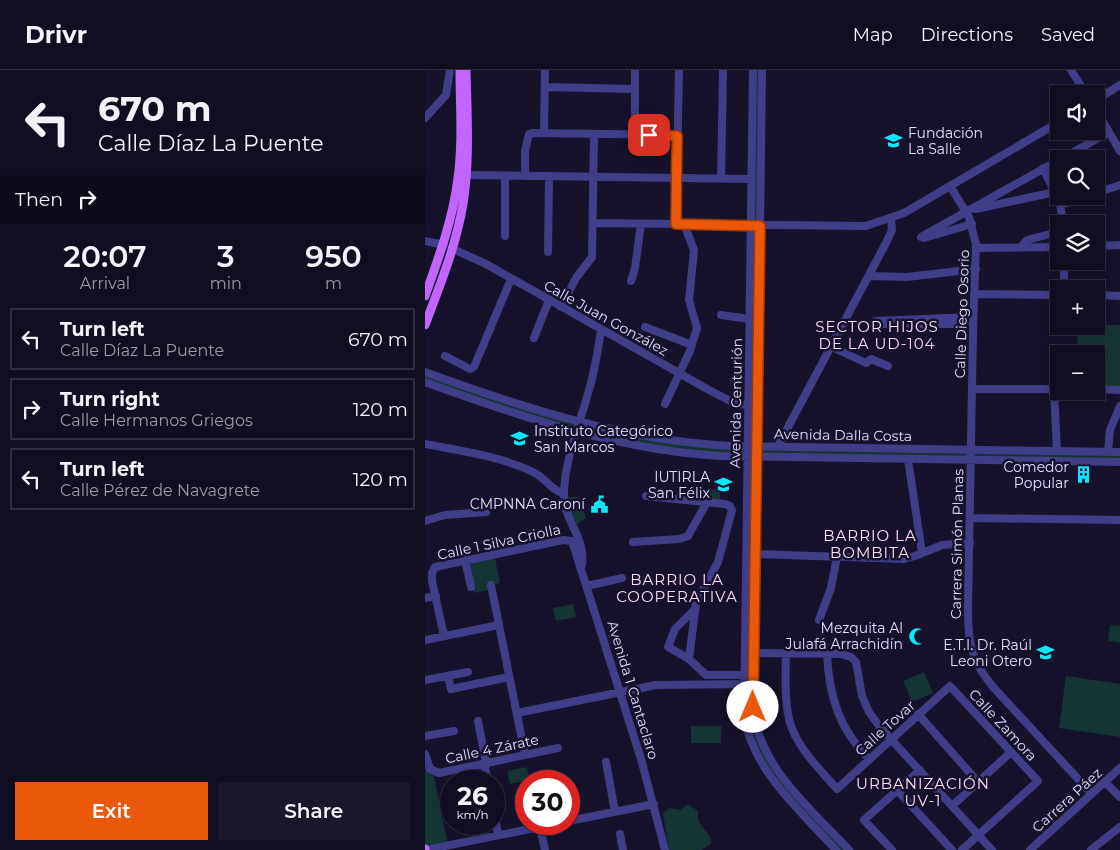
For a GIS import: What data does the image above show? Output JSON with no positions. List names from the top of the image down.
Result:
{
  "streets": {
    "street": [
      "Calle Diego Osorio",
      "Calle Juan González",
      "Avenida Centurión",
      "Avenida Dalla Costa",
      "Calle 1 Silva Criolla",
      "Carrera Simón Planas",
      "Avenida 1 Cantaclaro",
      "Calle Zamora",
      "Calle Tovar",
      "Calle 4 Zárate",
      "Carrera Páez"
    ]
  },
  "crossings": [
    ["Calle Diego Osorio", "Avenida Dalla Costa"],
    ["Calle Diego Osorio", "Carrera Simón Planas"],
    ["Calle Juan González", "Avenida Centurión"],
    ["Avenida Centurión", "Avenida Dalla Costa"],
    ["Avenida Dalla Costa", "Carrera Simón Planas"],
    ["Calle 1 Silva Criolla", "Avenida 1 Cantaclaro"],
    ["Carrera Simón Planas", "Carrera Páez"],
    ["Calle Zamora", "Calle Tovar"]
  ],
  "districts": [
    "SECTOR HIJOS DE LA UD-104",
    "BARRIO LA BOMBITA",
    "BARRIO LA COOPERATIVA",
    "URBANIZACIÓN UV-1"
  ],
  "places": {
    "school or university": [
      "Fundación La Salle",
      "Instituto Categórico San Marcos",
      "IUTIRLA San Félix",
      "E.T.I. Dr. Raúl Leoni Otero"
    ],
    "building": ["Comedor Popular"],
    "public building": ["CMPNNA Caroní"],
    "mosque": ["Mezquita Al Julafá Arrachidín"]
  },
  "page": {
    "header": "Drivr",
    "nav": ["Map", "Directions", "Saved"],
    "turn": ["670 m", "Calle Díaz La Puente"],
    "map_buttons": ["+", "−"],
    "then": "Then",
    "eta": [
      "20:07",
      "Arrival",
      "3",
      "min",
      "950",
      "m"
    ],
    "list": [
      {
        "name": "Turn left",
        "note": "Calle Díaz La Puente",
        "value": "670 m"
      },
      {
        "name": "Turn right",
        "note": "Calle Hermanos Griegos",
        "value": "120 m"
      },
      {
        "name": "Turn left",
        "note": "Calle Pérez de Navagrete",
        "value": "120 m"
      }
    ],
    "speed": "26 km/h",
    "limit": "30",
    "buttons": ["Exit", "Share"]
  }
}
